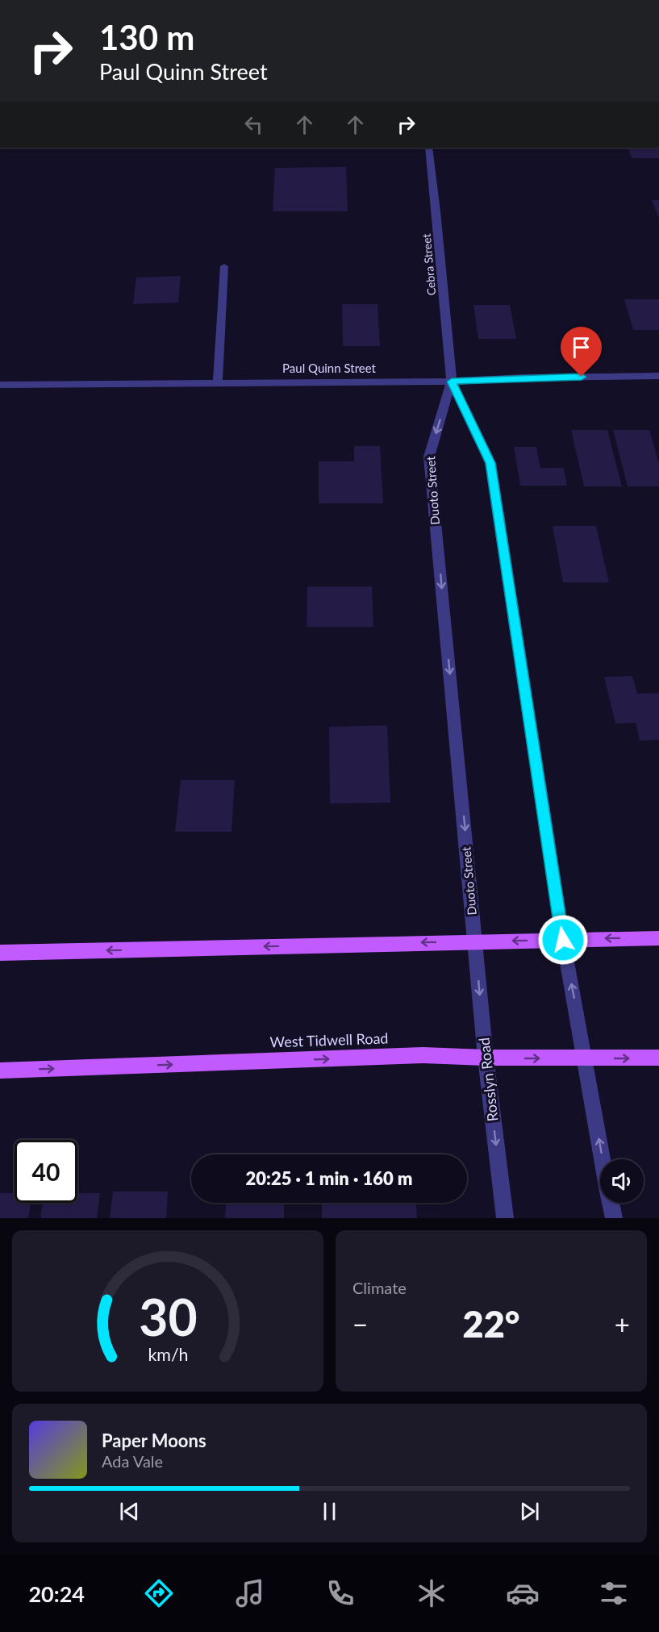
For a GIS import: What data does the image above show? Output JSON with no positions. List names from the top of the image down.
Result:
{
  "streets": {
    "main road": ["West Tidwell Road"],
    "street": [
      "Cebra Street",
      "Paul Quinn Street",
      "Duoto Street",
      "Rosslyn Road"
    ]
  },
  "crossings": [
    ["Cebra Street", "Paul Quinn Street"],
    ["Cebra Street", "Duoto Street"],
    ["Paul Quinn Street", "Duoto Street"],
    ["Duoto Street", "Rosslyn Road"],
    ["West Tidwell Road", "Rosslyn Road"]
  ],
  "one_way": ["West Tidwell Road"],
  "page": {
    "turn": ["130 m", "Paul Quinn Street"],
    "limit": "40",
    "trip": "20:25 · 1 min · 160 m",
    "tile": "Climate",
    "heat": ["−", "22°", "+"],
    "song": ["Paper Moons", "Ada Vale"],
    "tabs": "20:24",
    "gauge": ["30", "km/h"]
  }
}
